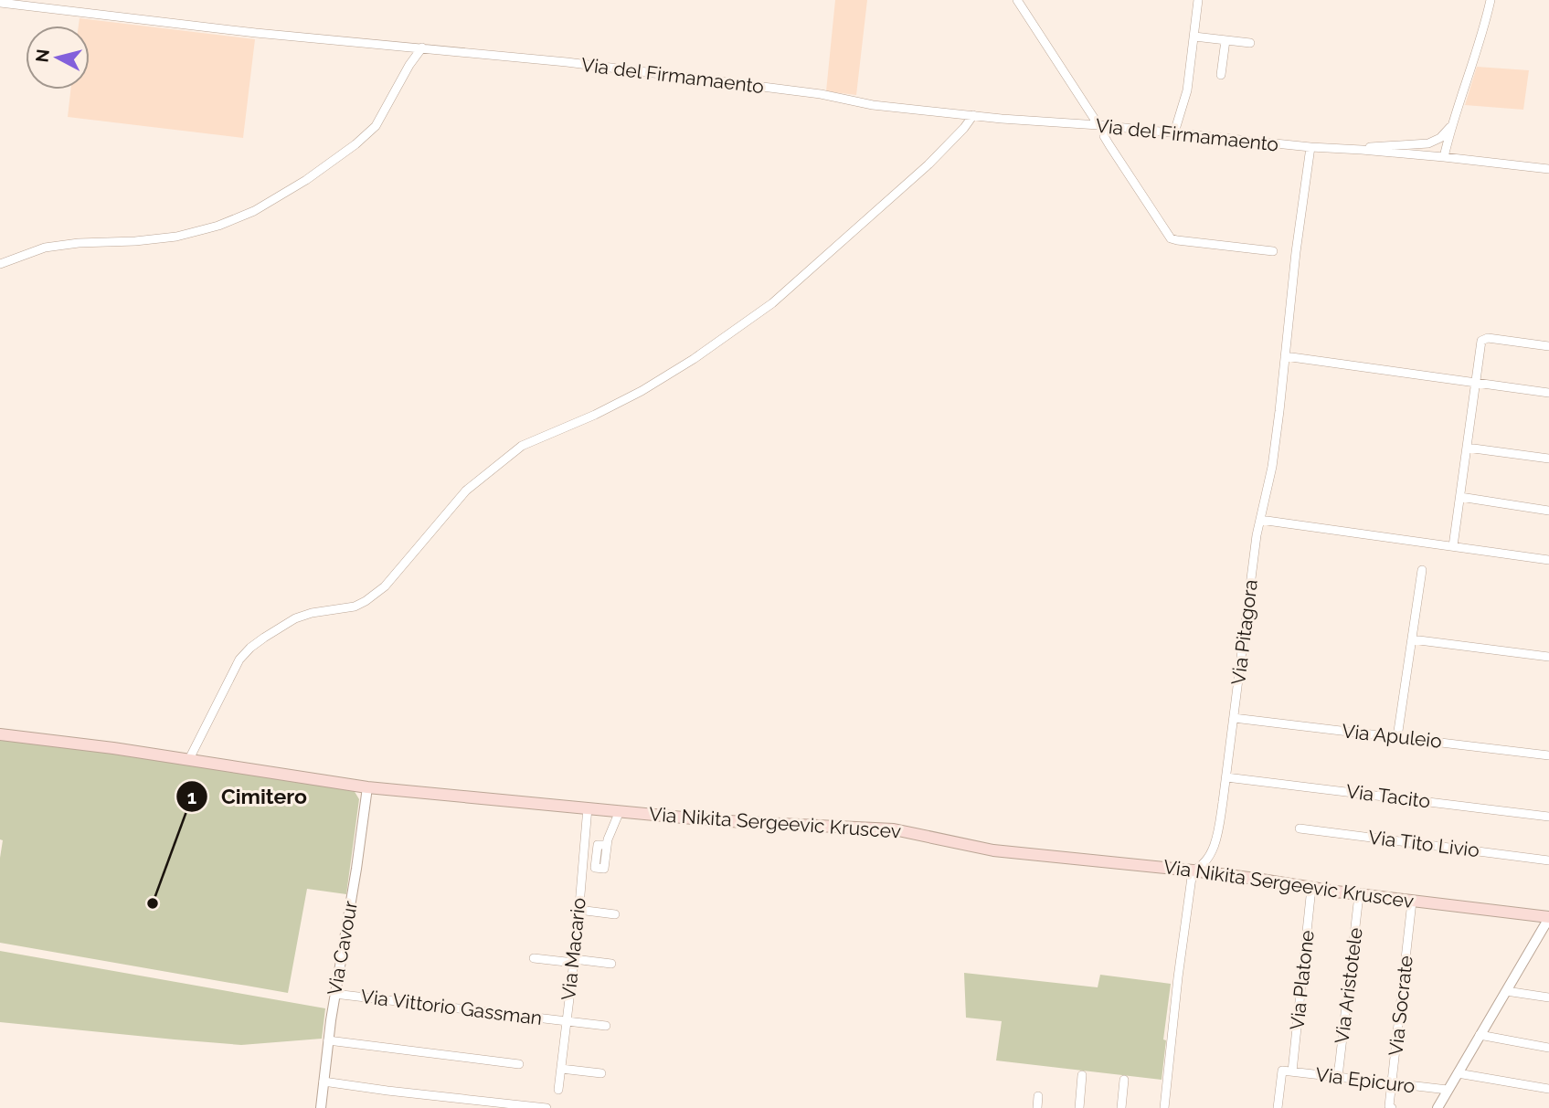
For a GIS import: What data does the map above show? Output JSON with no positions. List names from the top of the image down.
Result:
{
  "streets": {
    "main road": ["Via Nikita Sergeevic Kruscev"],
    "street": [
      "Via del Firmamaento",
      "Via Pitagora",
      "Via Apuleio",
      "Via Tacito",
      "Via Tito Livio",
      "Via Cavour",
      "Via Macario",
      "Via Platone",
      "Via Aristotele",
      "Via Socrate",
      "Via Vittorio Gassman",
      "Via Epicuro"
    ]
  },
  "crossings": [
    ["Via del Firmamaento", "Via Pitagora"],
    ["Via Pitagora", "Via Apuleio"],
    ["Via Pitagora", "Via Tacito"],
    ["Via Pitagora", "Via Nikita Sergeevic Kruscev"],
    ["Via Nikita Sergeevic Kruscev", "Via Cavour"],
    ["Via Nikita Sergeevic Kruscev", "Via Macario"],
    ["Via Nikita Sergeevic Kruscev", "Via Platone"],
    ["Via Nikita Sergeevic Kruscev", "Via Aristotele"],
    ["Via Nikita Sergeevic Kruscev", "Via Socrate"],
    ["Via Cavour", "Via Vittorio Gassman"],
    ["Via Macario", "Via Vittorio Gassman"],
    ["Via Platone", "Via Epicuro"],
    ["Via Aristotele", "Via Epicuro"],
    ["Via Socrate", "Via Epicuro"]
  ],
  "places": ["Cimitero"],
  "north": "left"
}
